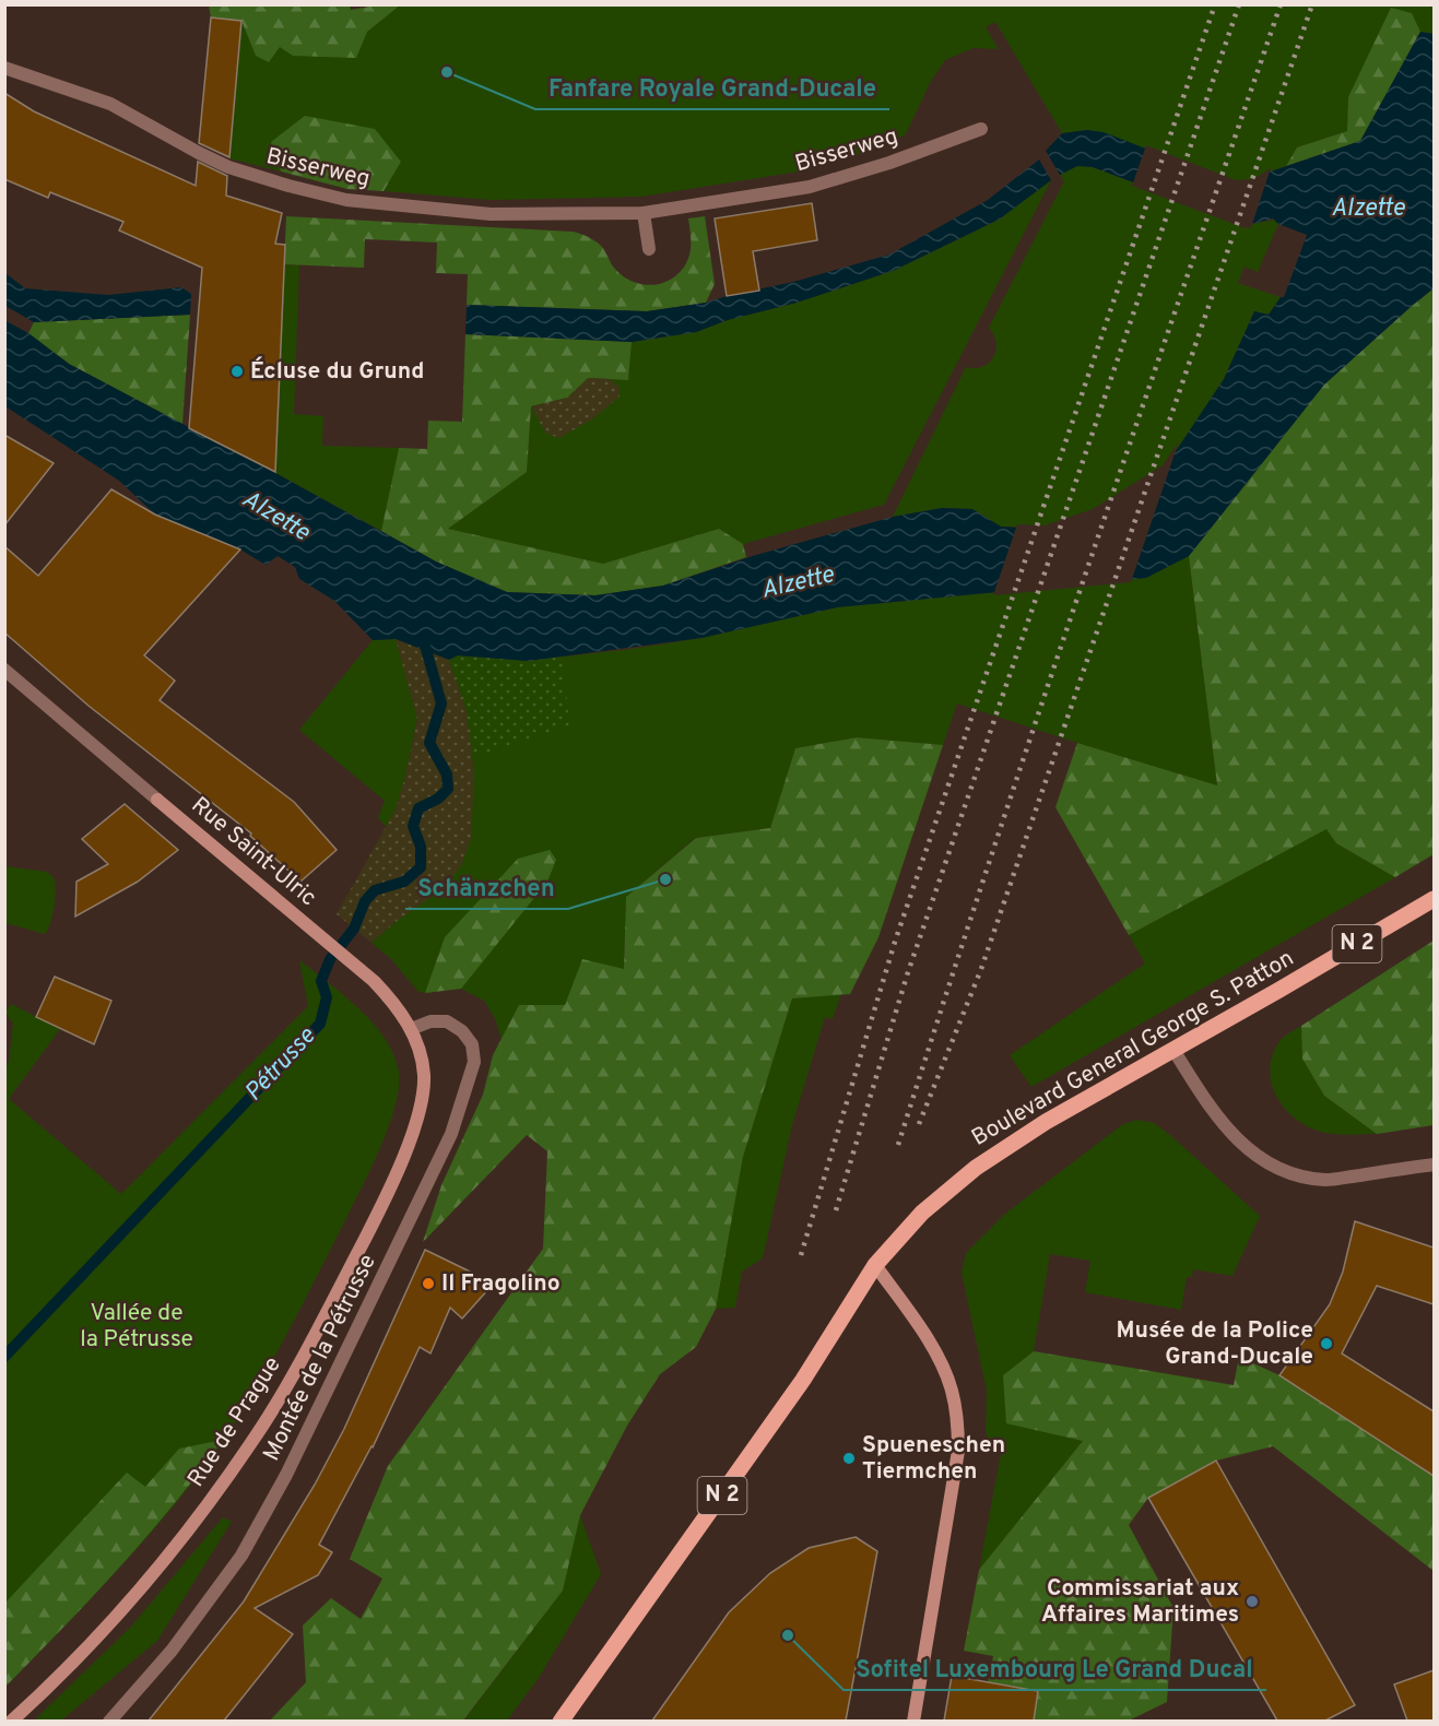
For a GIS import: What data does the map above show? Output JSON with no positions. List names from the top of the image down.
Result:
{
  "streets": {
    "main road": ["N 2", "Boulevard General George S. Patton"],
    "street": [
      "Bisserweg",
      "Rue Saint-Ulric",
      "Montée de la Pétrusse",
      "Rue de Prague"
    ]
  },
  "crossings": [
    ["Rue Saint-Ulric", "Montée de la Pétrusse"],
    ["Rue Saint-Ulric", "Rue de Prague"],
    ["N 2", "Boulevard General George S. Patton"]
  ],
  "water": ["Alzette", "Pétrusse"],
  "parks": ["Vallée de la Pétrusse"],
  "places": [
    "Fanfare Royale Grand-Ducale",
    "Écluse du Grund",
    "Schänzchen",
    "Il Fragolino",
    "Musée de la Police Grand-Ducale",
    "Spueneschen Tiermchen",
    "Commissariat aux Affaires Maritimes",
    "Sofitel Luxembourg Le Grand Ducal"
  ]
}
